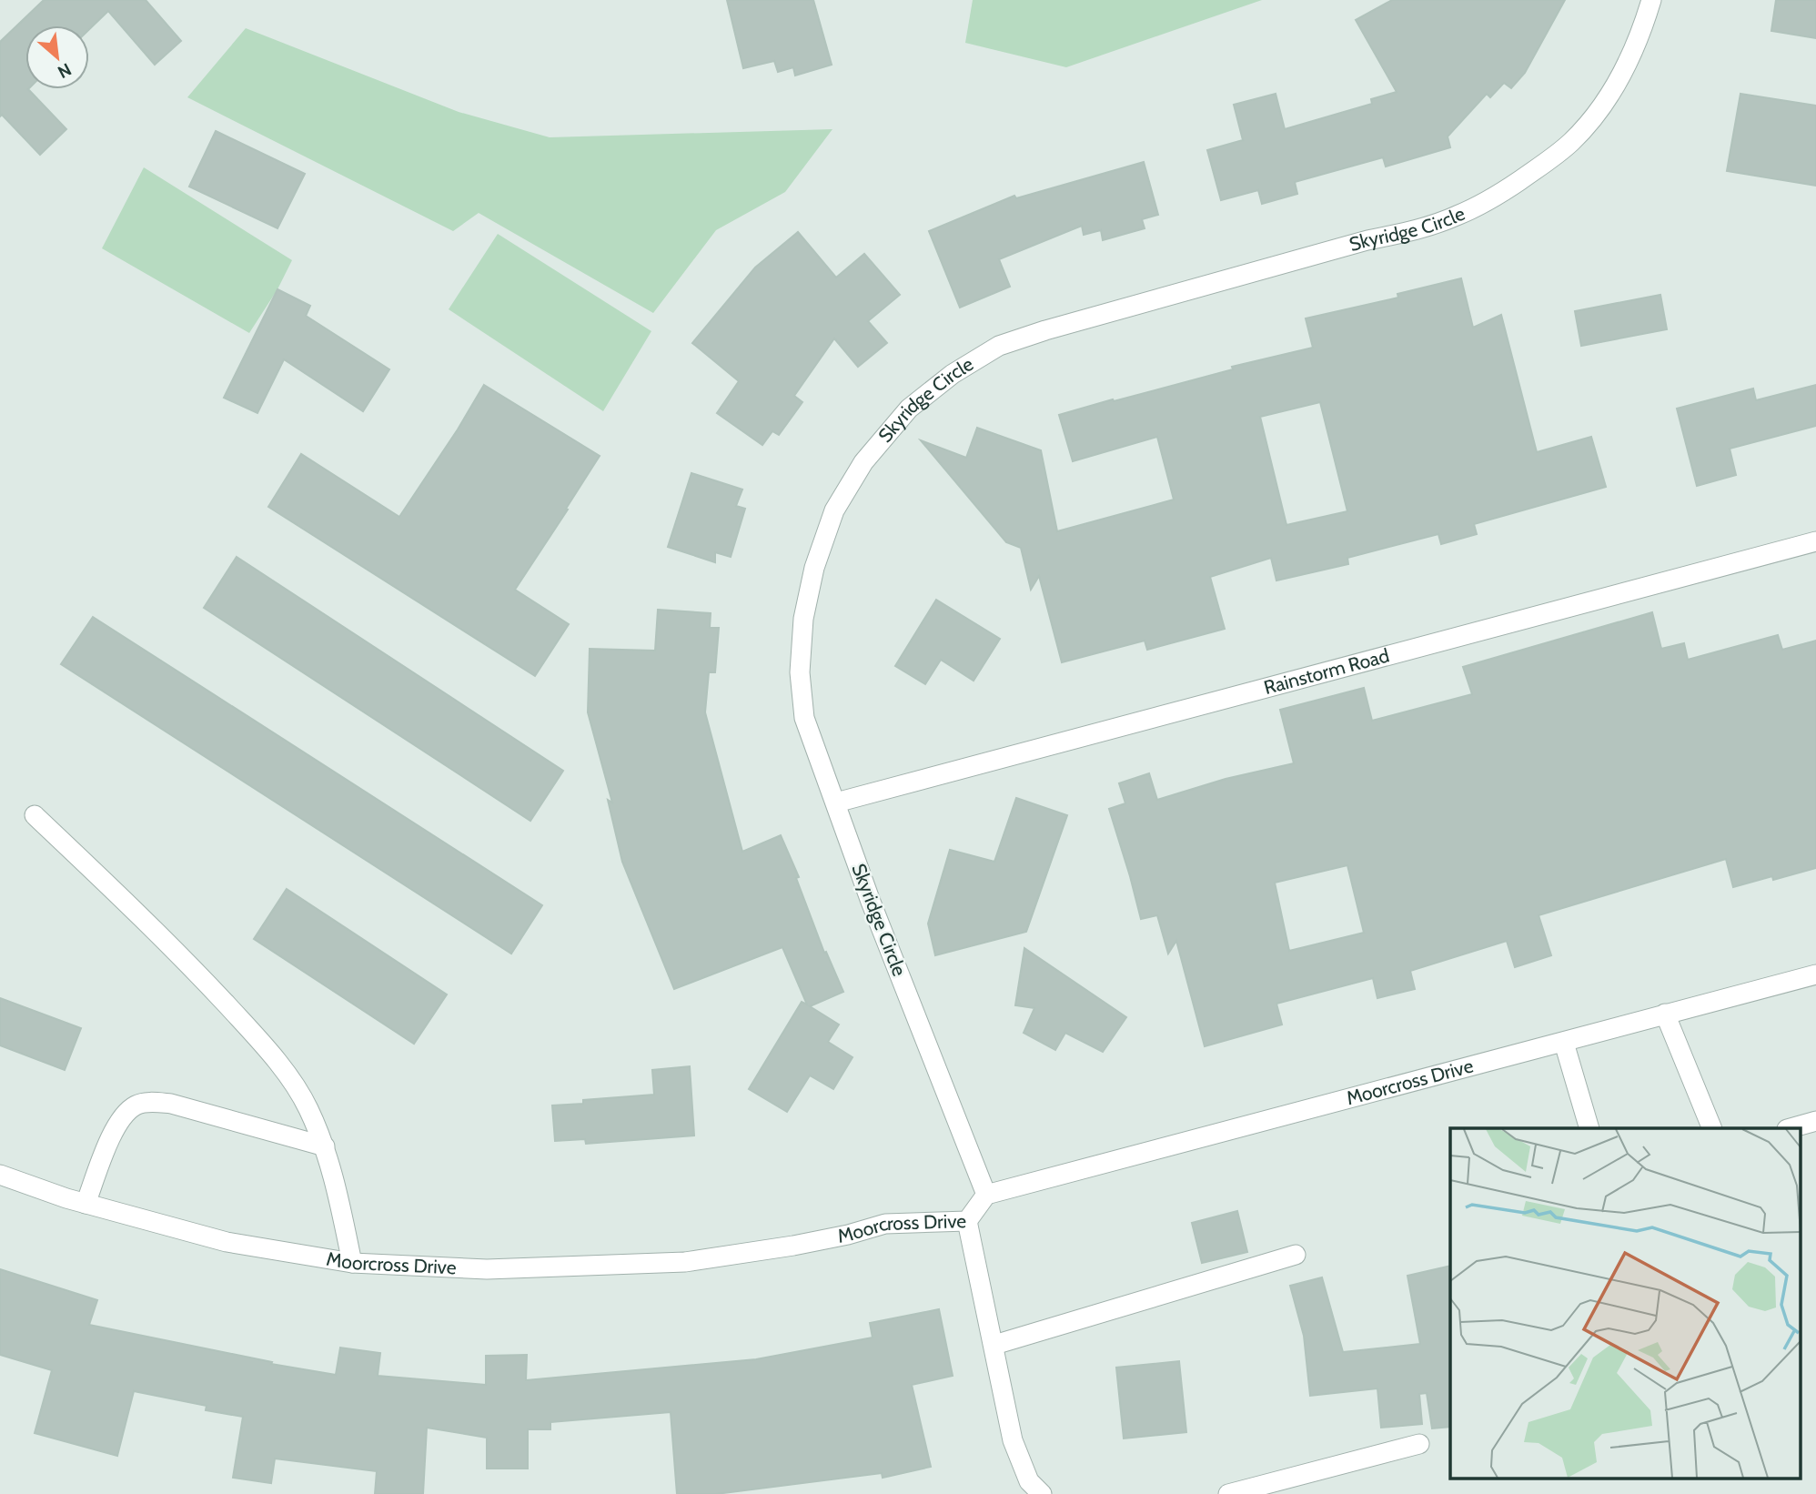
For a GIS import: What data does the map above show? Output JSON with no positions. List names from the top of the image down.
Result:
{
  "streets": {
    "street": ["Skyridge Circle", "Rainstorm Road", "Moorcross Drive"]
  },
  "crossings": [
    ["Skyridge Circle", "Rainstorm Road"],
    ["Skyridge Circle", "Moorcross Drive"]
  ],
  "north": "bottom right"
}
